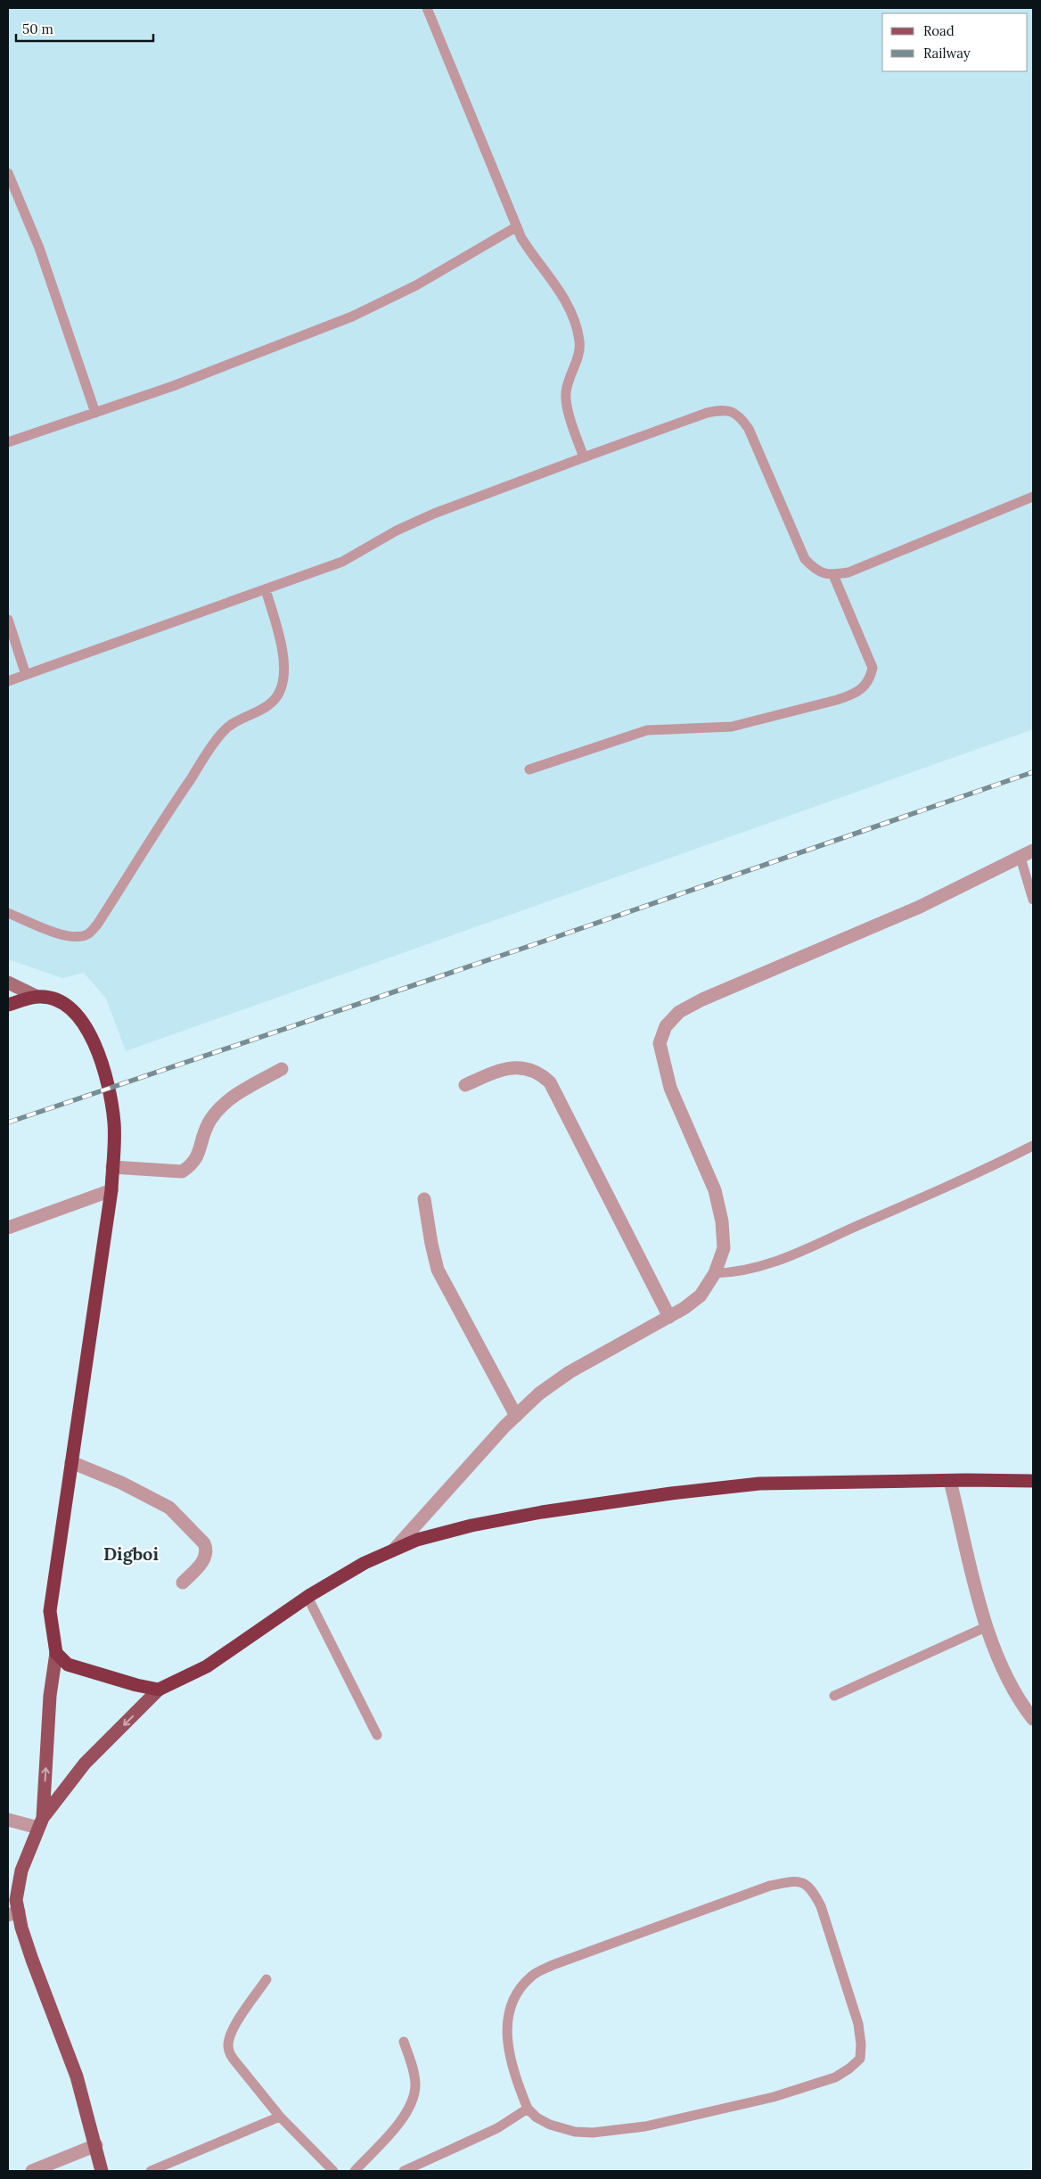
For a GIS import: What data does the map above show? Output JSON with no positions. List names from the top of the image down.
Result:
{
  "districts": ["Digboi"],
  "legend": ["Road", "Railway"],
  "scale_bar": "50 m"
}
